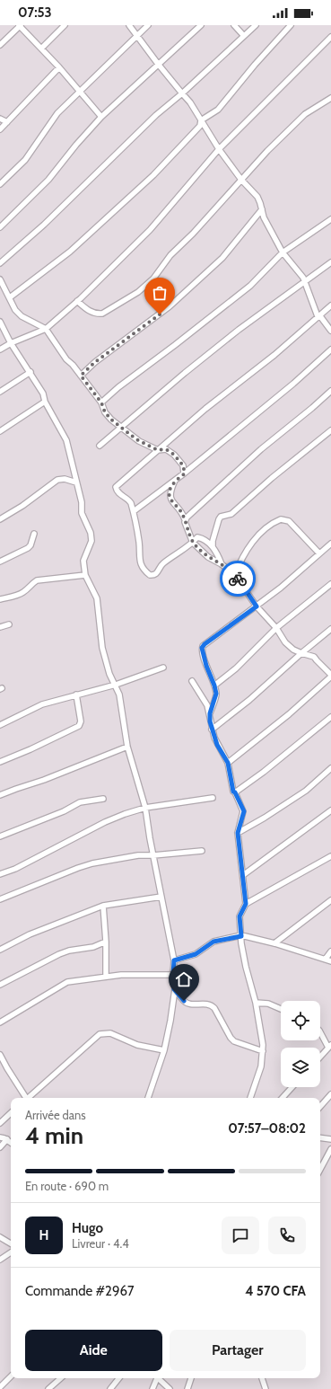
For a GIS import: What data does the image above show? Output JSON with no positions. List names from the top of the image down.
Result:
{
  "page": {
    "status": "07:53",
    "heading": ["4 min", "Arrivée dans", "07:57–08:02"],
    "panel": [
      "Hugo",
      "Livreur · 4.4",
      "Commande #2967",
      "4 570 CFA"
    ],
    "bar": "En route · 690 m",
    "round": "H",
    "buttons": ["Aide", "Partager"]
  }
}
